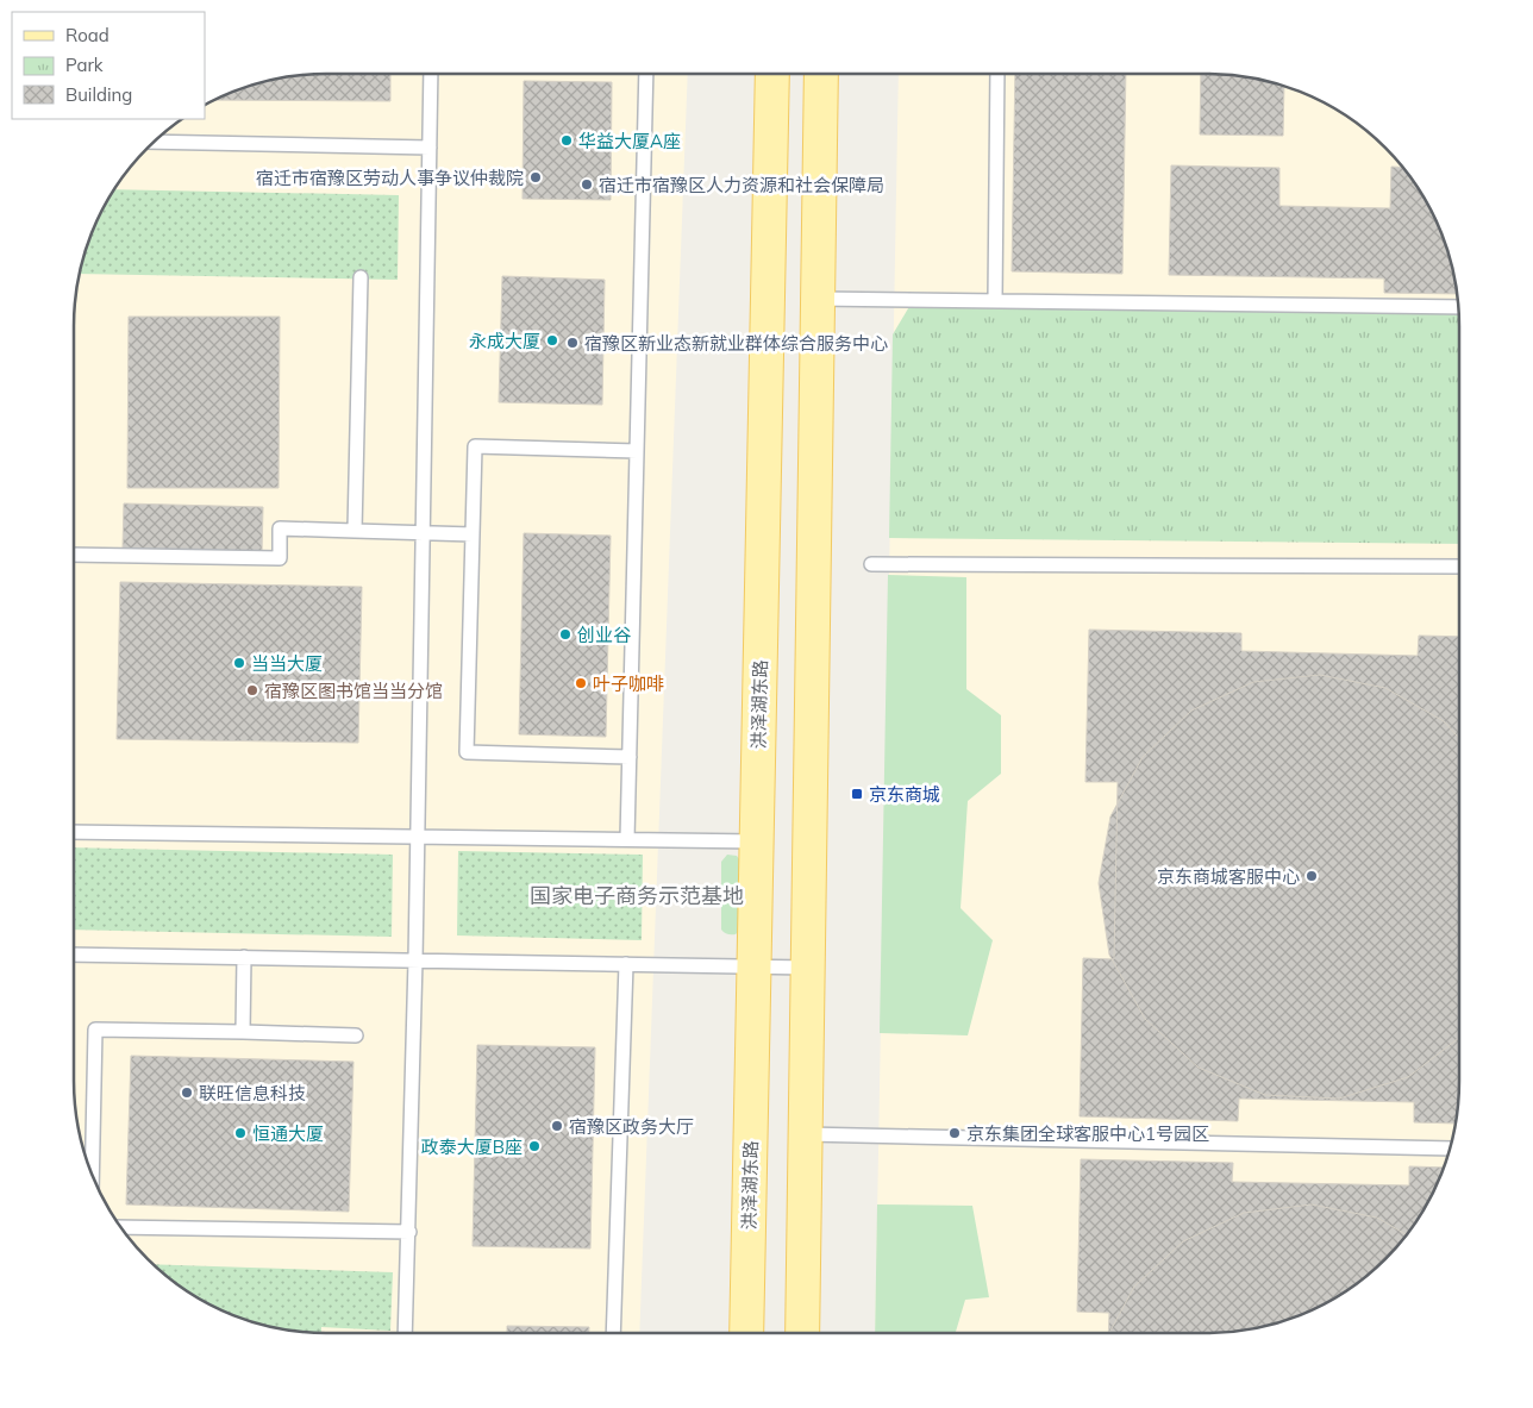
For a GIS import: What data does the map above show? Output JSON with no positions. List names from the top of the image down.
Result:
{
  "streets": {
    "main road": ["洪泽湖东路"]
  },
  "districts": ["国家电子商务示范基地"],
  "places": {
    "other": [
      "华益大厦A座",
      "宿迁市宿豫区劳动人事争议仲裁院",
      "宿迁市宿豫区人力资源和社会保障局",
      "永成大厦",
      "宿豫区新业态新就业群体综合服务中心",
      "创业谷",
      "当当大厦",
      "叶子咖啡",
      "宿豫区图书馆当当分馆",
      "京东商城客服中心",
      "联旺信息科技",
      "宿豫区政务大厅",
      "恒通大厦",
      "京东集团全球客服中心1号园区",
      "政泰大厦B座"
    ],
    "transit": ["京东商城"]
  },
  "legend": ["Road", "Park", "Building"]
}
